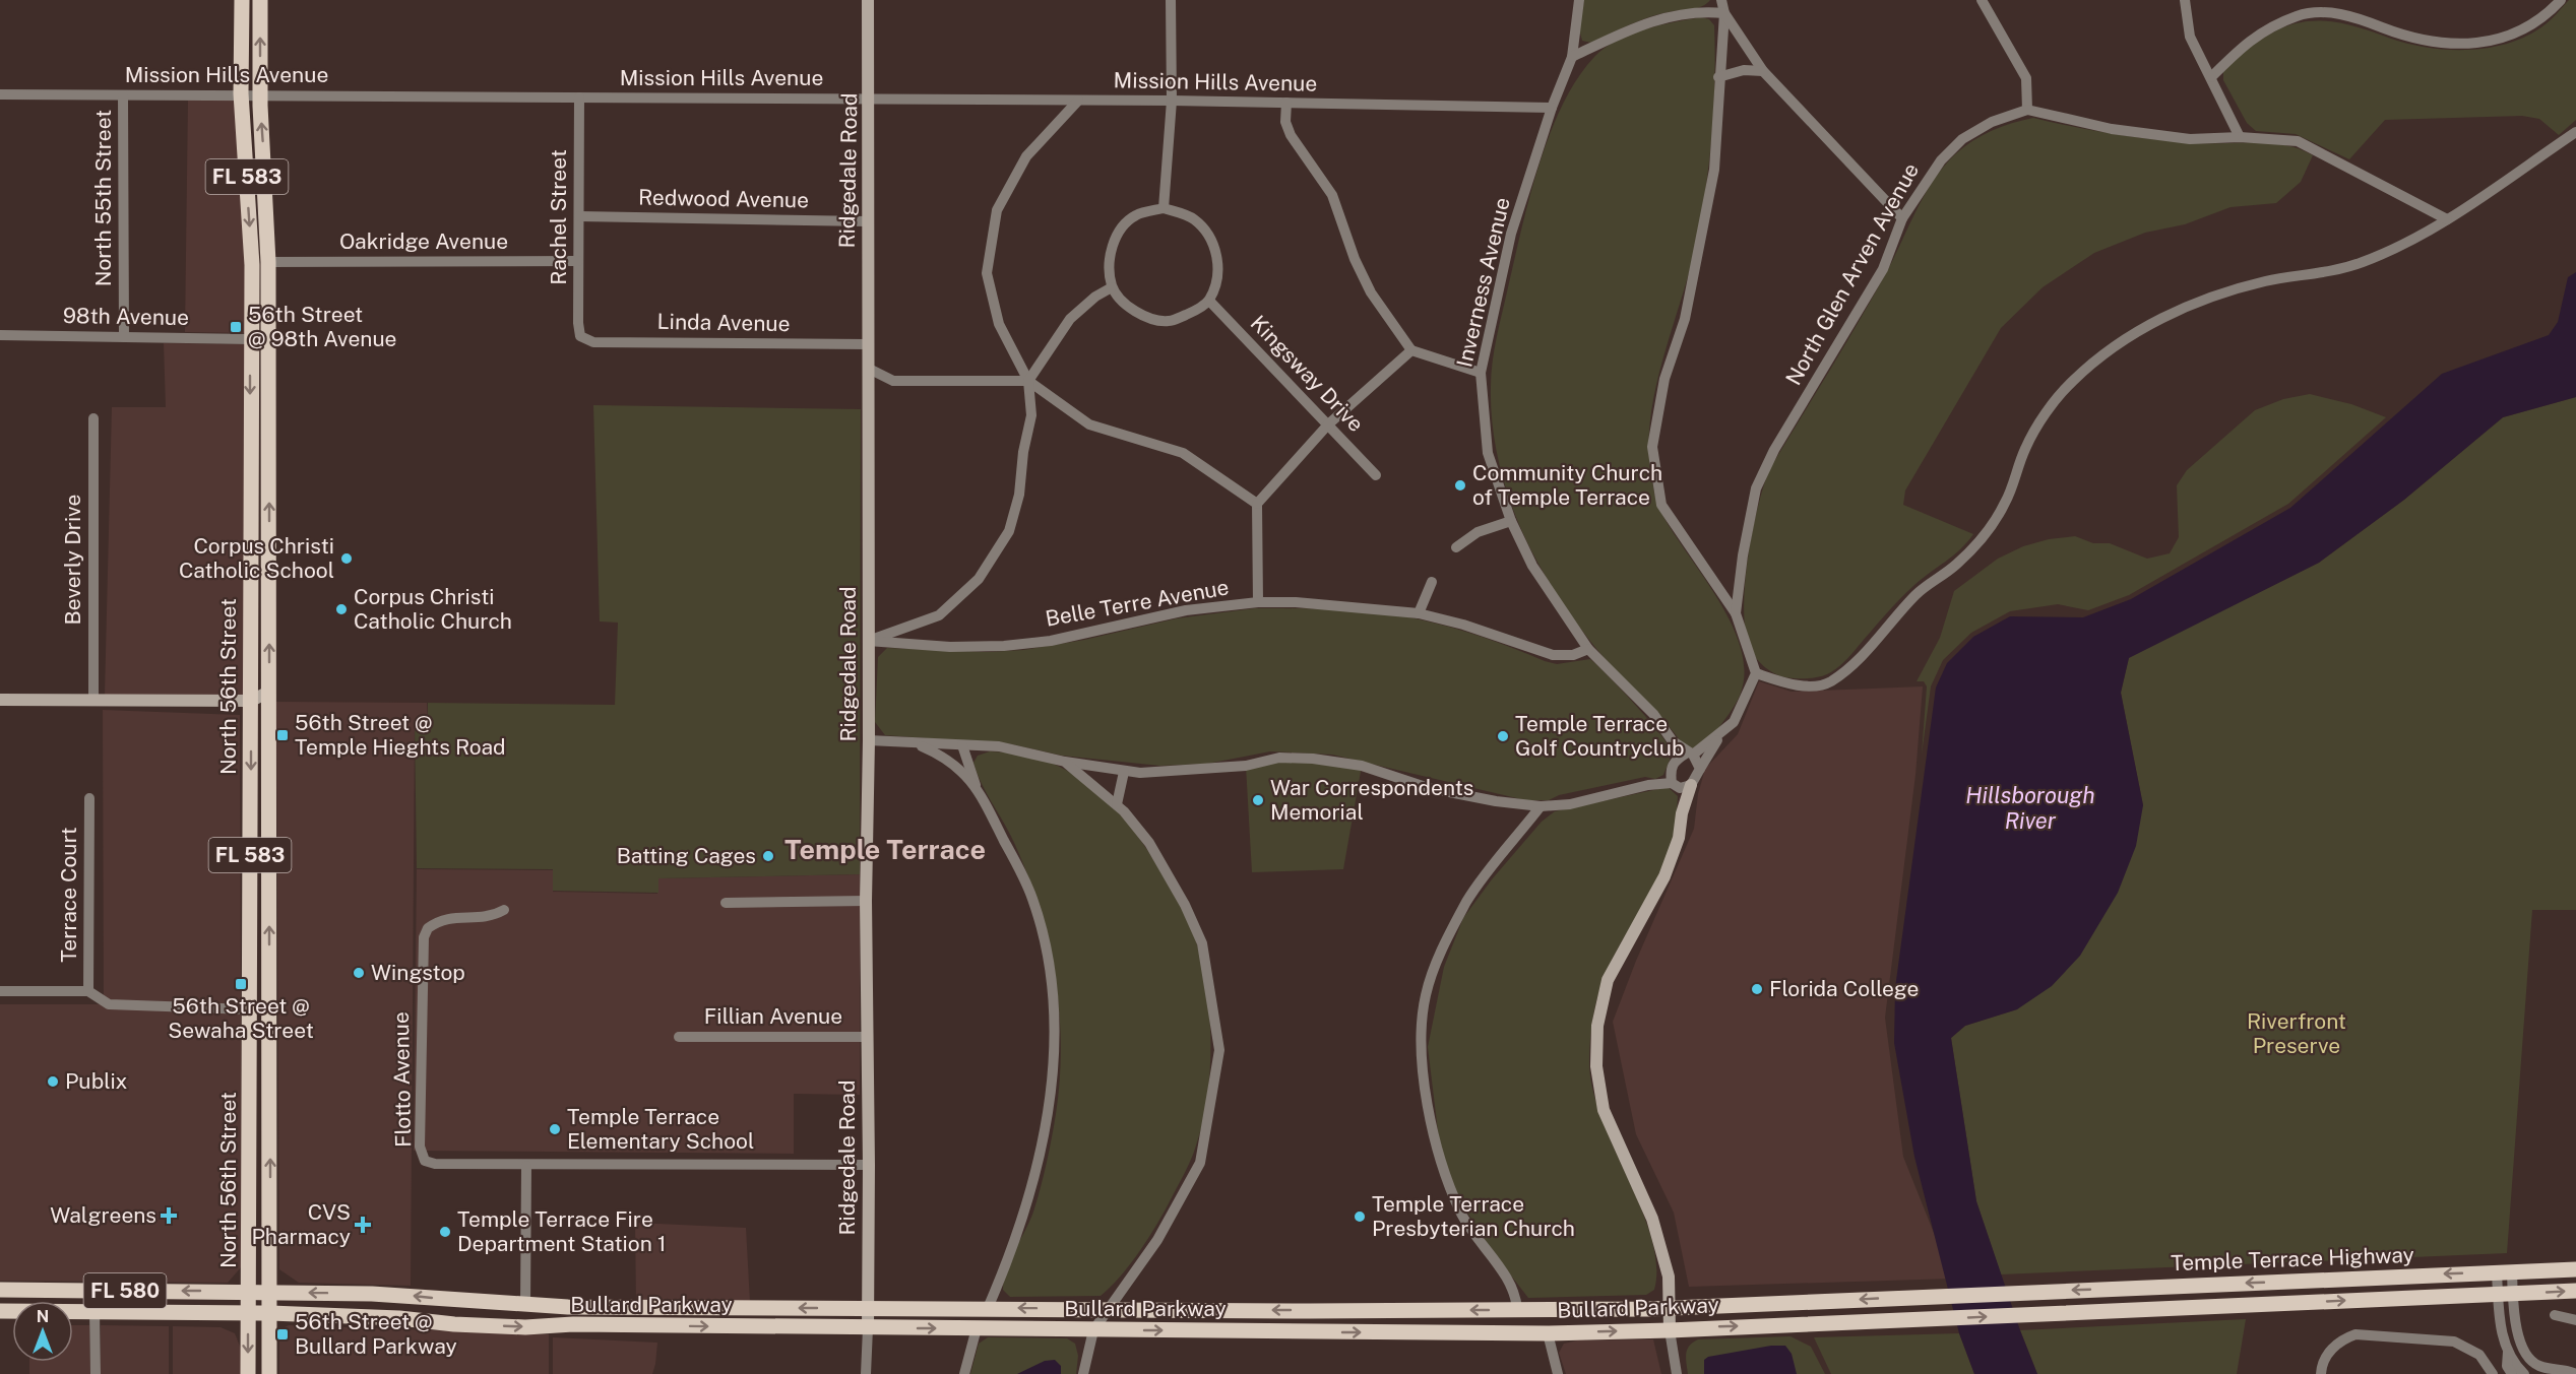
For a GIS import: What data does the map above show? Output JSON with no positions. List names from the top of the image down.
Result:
{
  "streets": {
    "main road": [
      "FL 583",
      "North 56th Street",
      "Temple Terrace Highway",
      "FL 580",
      "Bullard Parkway"
    ],
    "street": [
      "Mission Hills Avenue",
      "Ridgedale Road",
      "North 55th Street",
      "Redwood Avenue",
      "Rachel Street",
      "Oakridge Avenue",
      "North Glen Arven Avenue",
      "Inverness Avenue",
      "98th Avenue",
      "Linda Avenue",
      "Kingsway Drive",
      "Beverly Drive",
      "Belle Terre Avenue",
      "Terrace Court",
      "Fillian Avenue",
      "Flotto Avenue"
    ]
  },
  "crossings": [
    ["Mission Hills Avenue", "Ridgedale Road"],
    ["Mission Hills Avenue", "North 55th Street"],
    ["Mission Hills Avenue", "Rachel Street"],
    ["Mission Hills Avenue", "Inverness Avenue"],
    ["Mission Hills Avenue", "North 56th Street"],
    ["Ridgedale Road", "Redwood Avenue"],
    ["Ridgedale Road", "Linda Avenue"],
    ["Ridgedale Road", "Belle Terre Avenue"],
    ["Ridgedale Road", "Fillian Avenue"],
    ["Ridgedale Road", "Flotto Avenue"],
    ["Ridgedale Road", "Bullard Parkway"],
    ["North 55th Street", "98th Avenue"],
    ["Redwood Avenue", "Rachel Street"],
    ["Rachel Street", "Oakridge Avenue"],
    ["Rachel Street", "Linda Avenue"],
    ["Oakridge Avenue", "North 56th Street"],
    ["Inverness Avenue", "Belle Terre Avenue"],
    ["98th Avenue", "North 56th Street"],
    ["North 56th Street", "Terrace Court"],
    ["North 56th Street", "FL 580"],
    ["North 56th Street", "Bullard Parkway"],
    ["Temple Terrace Highway", "Bullard Parkway"],
    ["FL 580", "Bullard Parkway"]
  ],
  "districts": ["Temple Terrace"],
  "water": ["Hillsborough River"],
  "parks": ["Riverfront Preserve"],
  "places": {
    "transit": [
      "56th Street @ 98th Avenue",
      "56th Street @ Temple Hieghts Road",
      "56th Street @ Sewaha Street",
      "56th Street @ Bullard Parkway"
    ],
    "other": [
      "Community Church of Temple Terrace",
      "Corpus Christi Catholic School",
      "Corpus Christi Catholic Church",
      "Temple Terrace Golf Countryclub",
      "War Correspondents Memorial",
      "Batting Cages",
      "Wingstop",
      "Florida College",
      "Publix",
      "Temple Terrace Elementary School",
      "Temple Terrace Presbyterian Church",
      "Temple Terrace Fire Department Station 1"
    ],
    "health": ["Walgreens", "CVS Pharmacy"]
  },
  "north": "top"
}
